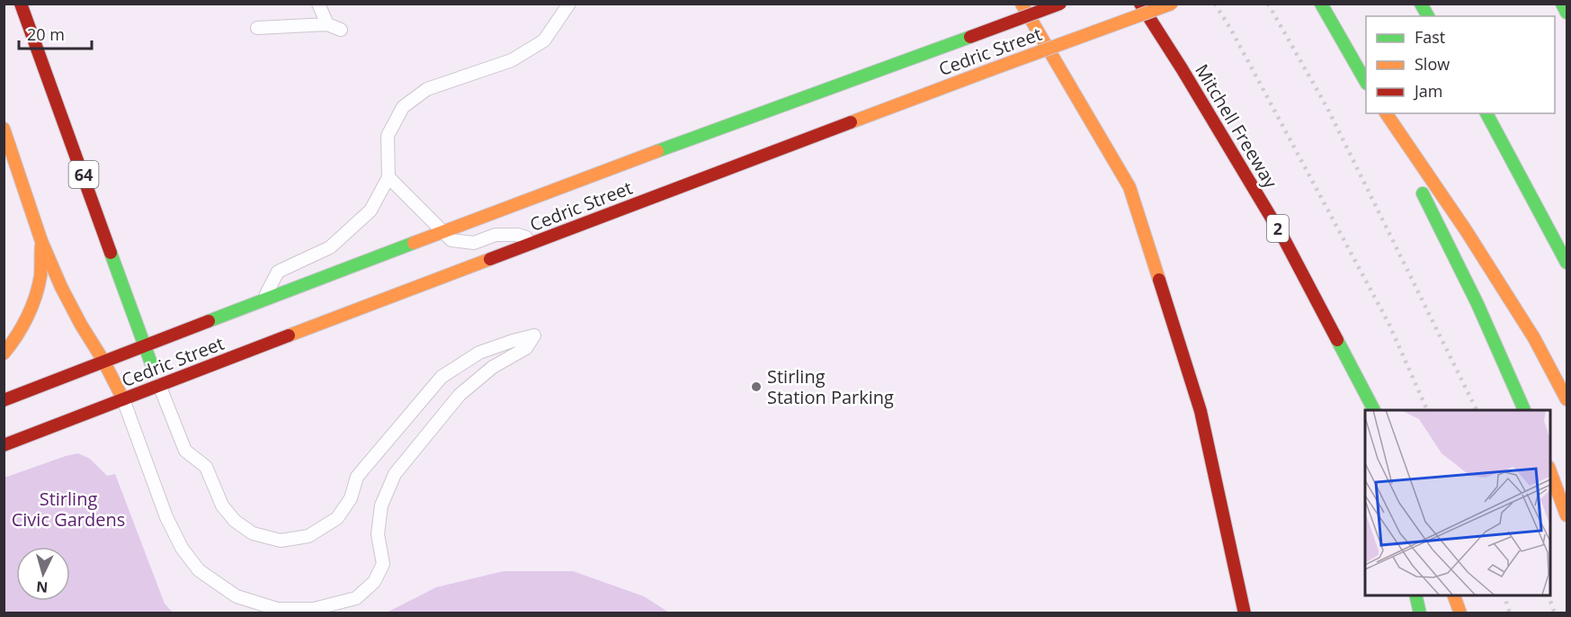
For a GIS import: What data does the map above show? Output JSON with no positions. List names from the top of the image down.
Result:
{
  "streets": {
    "main road": [
      "Cedric Street",
      "Mitchell Freeway",
      "64",
      "2"
    ]
  },
  "crossings": [
    ["Cedric Street", "64"]
  ],
  "parks": ["Stirling Civic Gardens"],
  "places": ["Stirling Station Parking"],
  "legend": ["Fast", "Slow", "Jam"],
  "scale_bar": "20 m",
  "north": "bottom"
}
